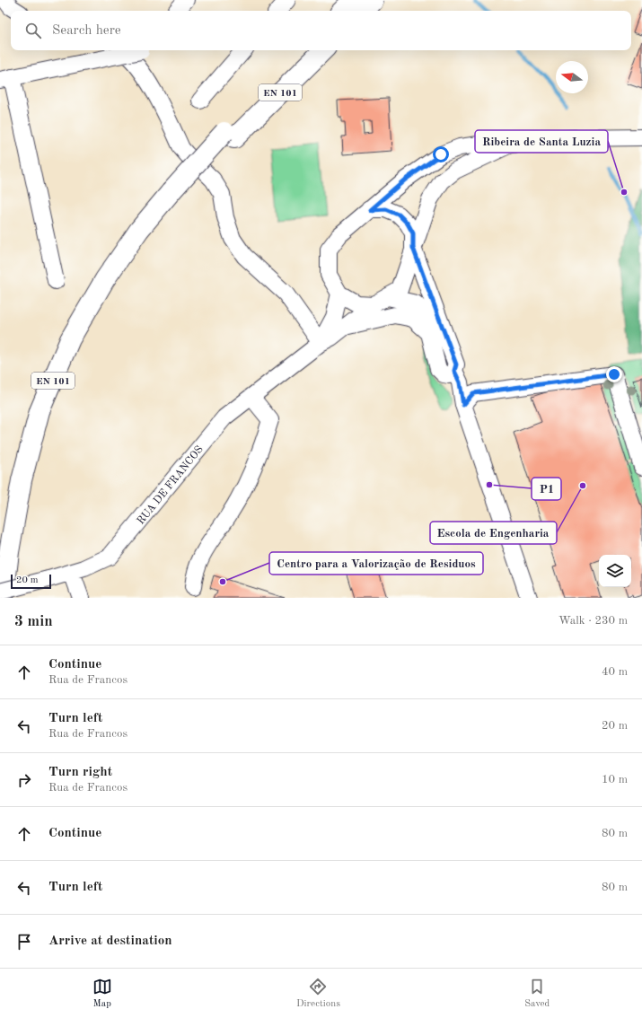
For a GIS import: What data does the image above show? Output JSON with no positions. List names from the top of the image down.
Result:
{
  "streets": {
    "highway": ["EN 101"],
    "street": ["RUA DE FRANCOS"]
  },
  "places": [
    "Ribeira de Santa Luzia",
    "P1",
    "Escola de Engenharia",
    "Centro para a Valorização de Residuos"
  ],
  "scale_bar": "20 m",
  "north": "left",
  "page": {
    "search": "Search here",
    "scale": "20 m",
    "heading": ["3 min", "Walk · 230 m"],
    "list": [
      ["Continue", "Rua de Francos", "40 m"],
      ["Turn left", "Rua de Francos", "20 m"],
      ["Turn right", "Rua de Francos", "10 m"],
      ["Continue", "80 m"],
      ["Turn left", "80 m"],
      "Arrive at destination"
    ],
    "nav": ["Map", "Directions", "Saved"]
  }
}
